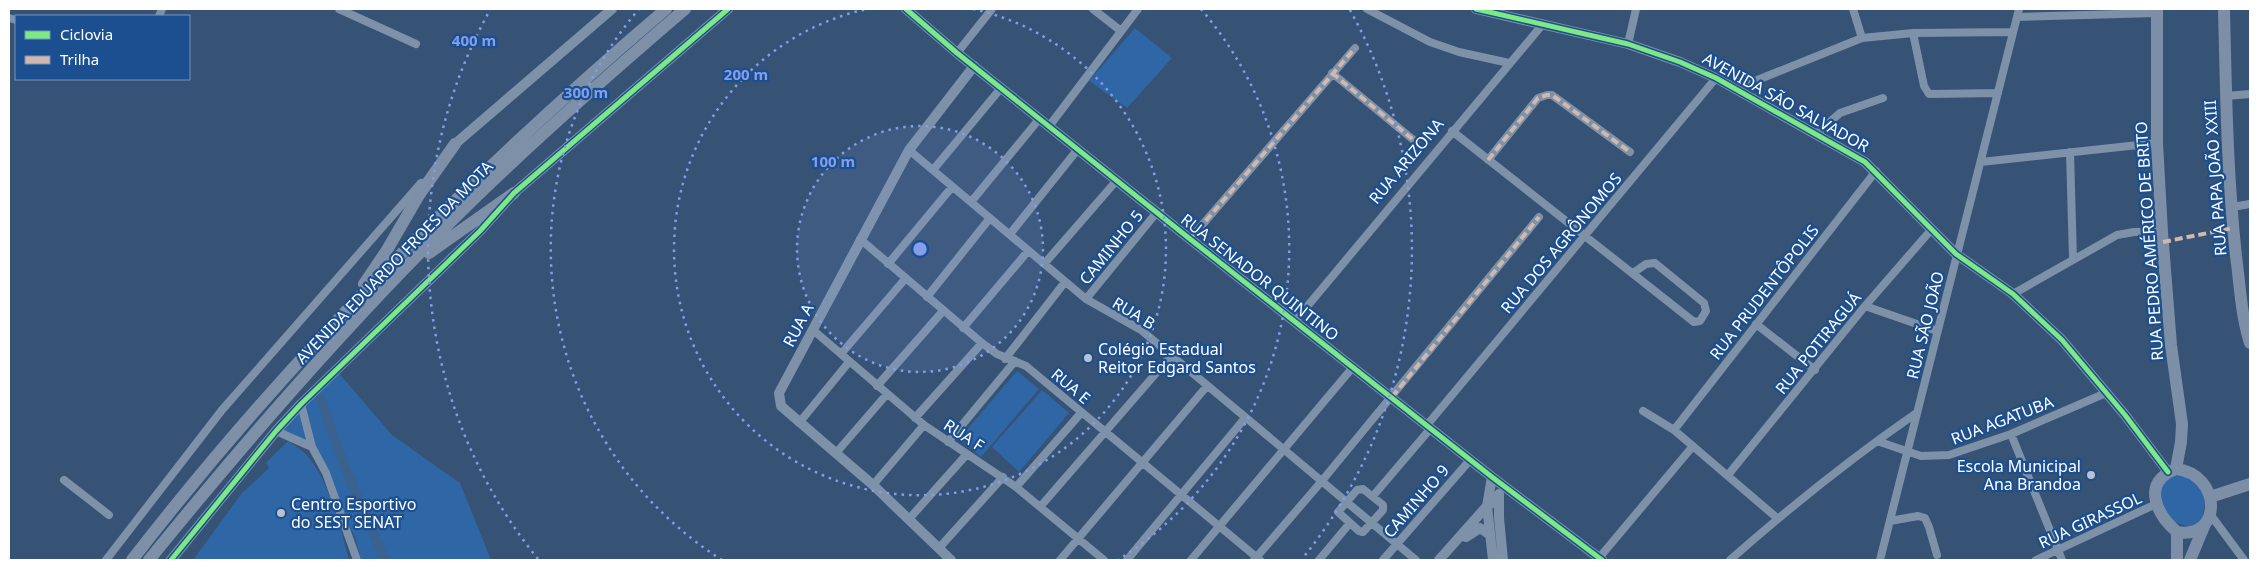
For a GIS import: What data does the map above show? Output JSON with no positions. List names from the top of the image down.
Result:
{
  "streets": {
    "highway": ["AVENIDA EDUARDO FROES DA MOTA"],
    "main road": ["RUA PAPA JOÃO XXIII", "RUA PEDRO AMÉRICO DE BRITO"],
    "street": [
      "AVENIDA SÃO SALVADOR",
      "RUA ARIZONA",
      "RUA DOS AGRÔNOMOS",
      "CAMINHO 5",
      "RUA SENADOR QUINTINO",
      "RUA PRUDENTÔPOLIS",
      "RUA B",
      "RUA A",
      "RUA SÃO JOÃO",
      "RUA POTIRAGUÁ",
      "RUA E",
      "RUA AGATUBA",
      "RUA F",
      "CAMINHO 9",
      "RUA GIRASSOL"
    ]
  },
  "crossings": [
    ["AVENIDA SÃO SALVADOR", "RUA ARIZONA"],
    ["AVENIDA SÃO SALVADOR", "RUA PEDRO AMÉRICO DE BRITO"],
    ["AVENIDA SÃO SALVADOR", "RUA DOS AGRÔNOMOS"],
    ["AVENIDA SÃO SALVADOR", "RUA PRUDENTÔPOLIS"],
    ["AVENIDA SÃO SALVADOR", "RUA SÃO JOÃO"],
    ["AVENIDA SÃO SALVADOR", "RUA POTIRAGUÁ"],
    ["AVENIDA SÃO SALVADOR", "RUA AGATUBA"],
    ["AVENIDA SÃO SALVADOR", "RUA GIRASSOL"],
    ["RUA ARIZONA", "RUA SENADOR QUINTINO"],
    ["RUA PEDRO AMÉRICO DE BRITO", "RUA GIRASSOL"],
    ["RUA DOS AGRÔNOMOS", "RUA SENADOR QUINTINO"],
    ["CAMINHO 5", "RUA SENADOR QUINTINO"],
    ["CAMINHO 5", "RUA B"],
    ["RUA SENADOR QUINTINO", "RUA A"],
    ["RUA SENADOR QUINTINO", "CAMINHO 9"],
    ["RUA B", "RUA A"],
    ["RUA A", "RUA E"],
    ["RUA A", "RUA F"],
    ["RUA SÃO JOÃO", "RUA AGATUBA"]
  ],
  "places": ["Colégio Estadual Reitor Edgard Santos", "Escola Municipal Ana Brandoa", "Centro Esportivo do SEST SENAT"],
  "legend": ["Ciclovia", "Trilha"],
  "rings": [
    "400 m",
    "200 m",
    "300 m",
    "100 m"
  ]
}
